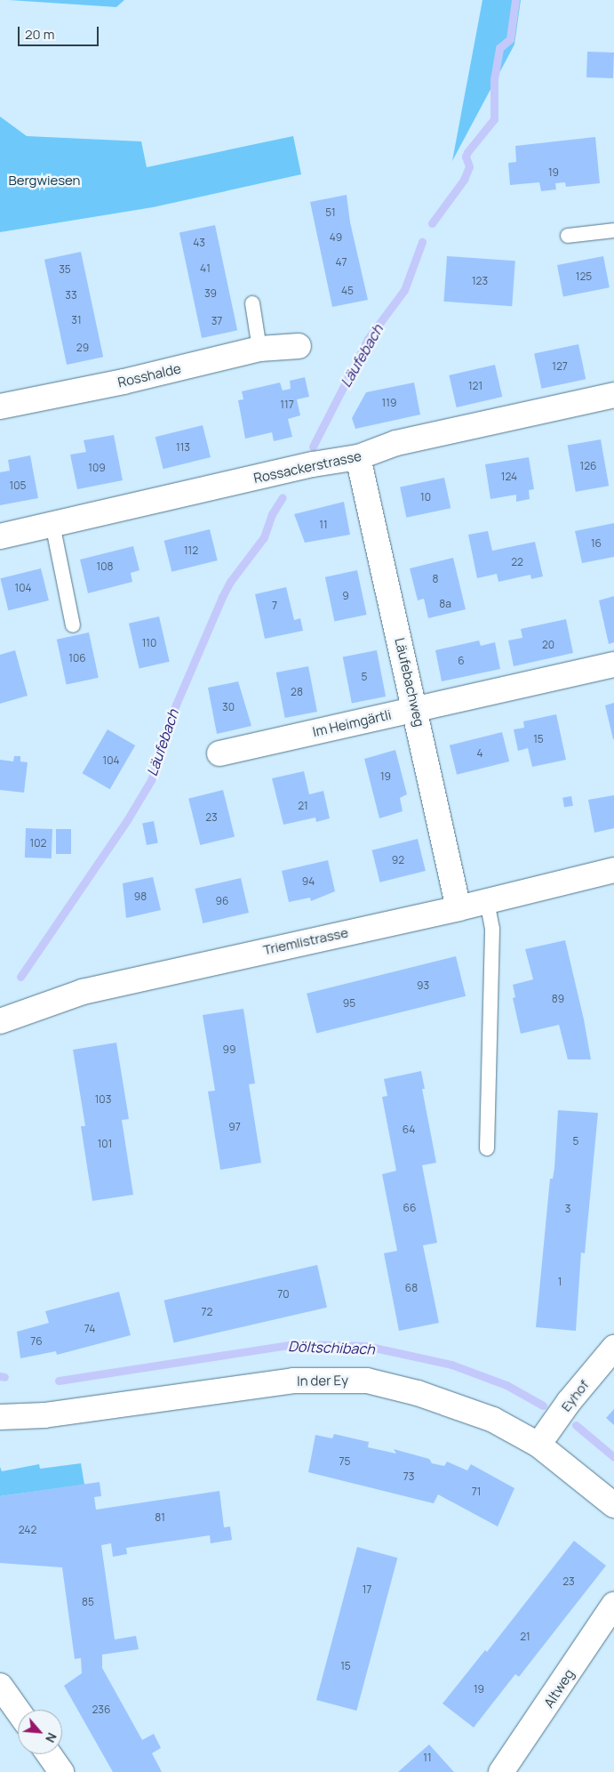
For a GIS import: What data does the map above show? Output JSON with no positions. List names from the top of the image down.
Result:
{
  "streets": {
    "street": [
      "Rosshalde",
      "Rossackerstrasse",
      "Läufebachweg",
      "Im Heimgärtli",
      "Triemlistrasse",
      "In der Ey",
      "Eyhof",
      "Altweg"
    ]
  },
  "crossings": [
    ["Rossackerstrasse", "Läufebachweg"],
    ["Läufebachweg", "Im Heimgärtli"],
    ["Läufebachweg", "Triemlistrasse"],
    ["In der Ey", "Eyhof"]
  ],
  "water": ["Läufebach", "Döltschibach"],
  "parks": ["Bergwiesen"],
  "house_numbers": [
    "19",
    "51",
    "49",
    "43",
    "47",
    "41",
    "35",
    "125",
    "123",
    "45",
    "39",
    "33",
    "31",
    "37",
    "29",
    "127",
    "121",
    "119",
    "117",
    "113",
    "126",
    "109",
    "124",
    "105",
    "10",
    "11",
    "16",
    "112",
    "22",
    "108",
    "8",
    "104",
    "9",
    "8a",
    "7",
    "110",
    "20",
    "106",
    "6",
    "5",
    "28",
    "30",
    "15",
    "4",
    "104",
    "19",
    "21",
    "23",
    "102",
    "92",
    "94",
    "98",
    "96",
    "93",
    "89",
    "95",
    "99",
    "103",
    "97",
    "64",
    "5",
    "101",
    "66",
    "3",
    "1",
    "68",
    "70",
    "72",
    "74",
    "76",
    "75",
    "73",
    "71",
    "81",
    "242",
    "23",
    "17",
    "85",
    "21",
    "15",
    "19",
    "236",
    "11"
  ],
  "scale_bar": "20 m",
  "north": "bottom right"
}
